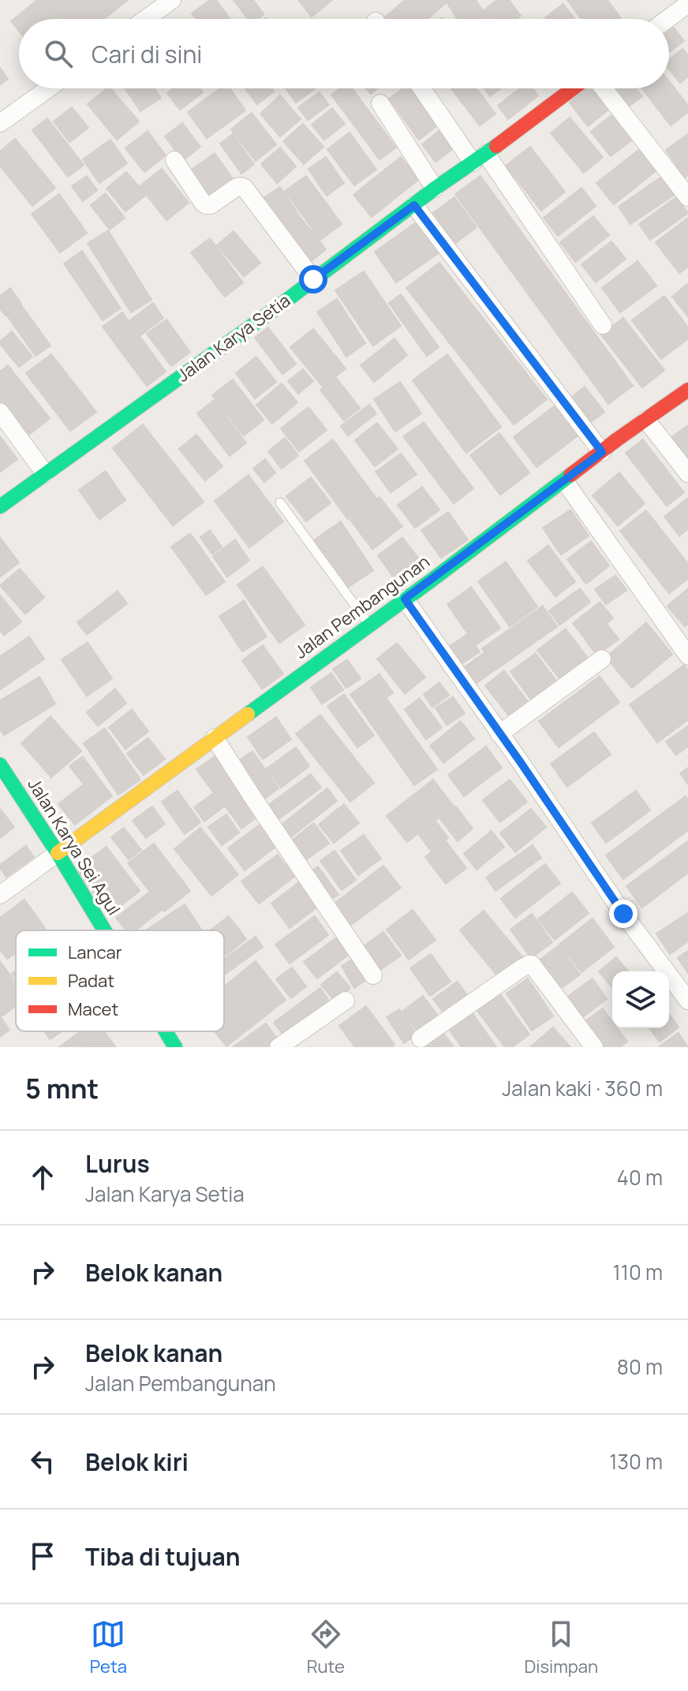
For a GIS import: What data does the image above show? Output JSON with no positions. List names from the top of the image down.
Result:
{
  "streets": {
    "street": ["Jalan Karya Setia", "Jalan Pembangunan", "Jalan Karya Sei Agul"]
  },
  "crossings": [
    ["Jalan Pembangunan", "Jalan Karya Sei Agul"]
  ],
  "legend": ["Lancar", "Padat", "Macet"],
  "page": {
    "search": "Cari di sini",
    "heading": ["5 mnt", "Jalan kaki · 360 m"],
    "list": [
      ["Lurus", "Jalan Karya Setia", "40 m"],
      ["Belok kanan", "110 m"],
      ["Belok kanan", "Jalan Pembangunan", "80 m"],
      ["Belok kiri", "130 m"],
      "Tiba di tujuan"
    ],
    "nav": ["Peta", "Rute", "Disimpan"]
  }
}
